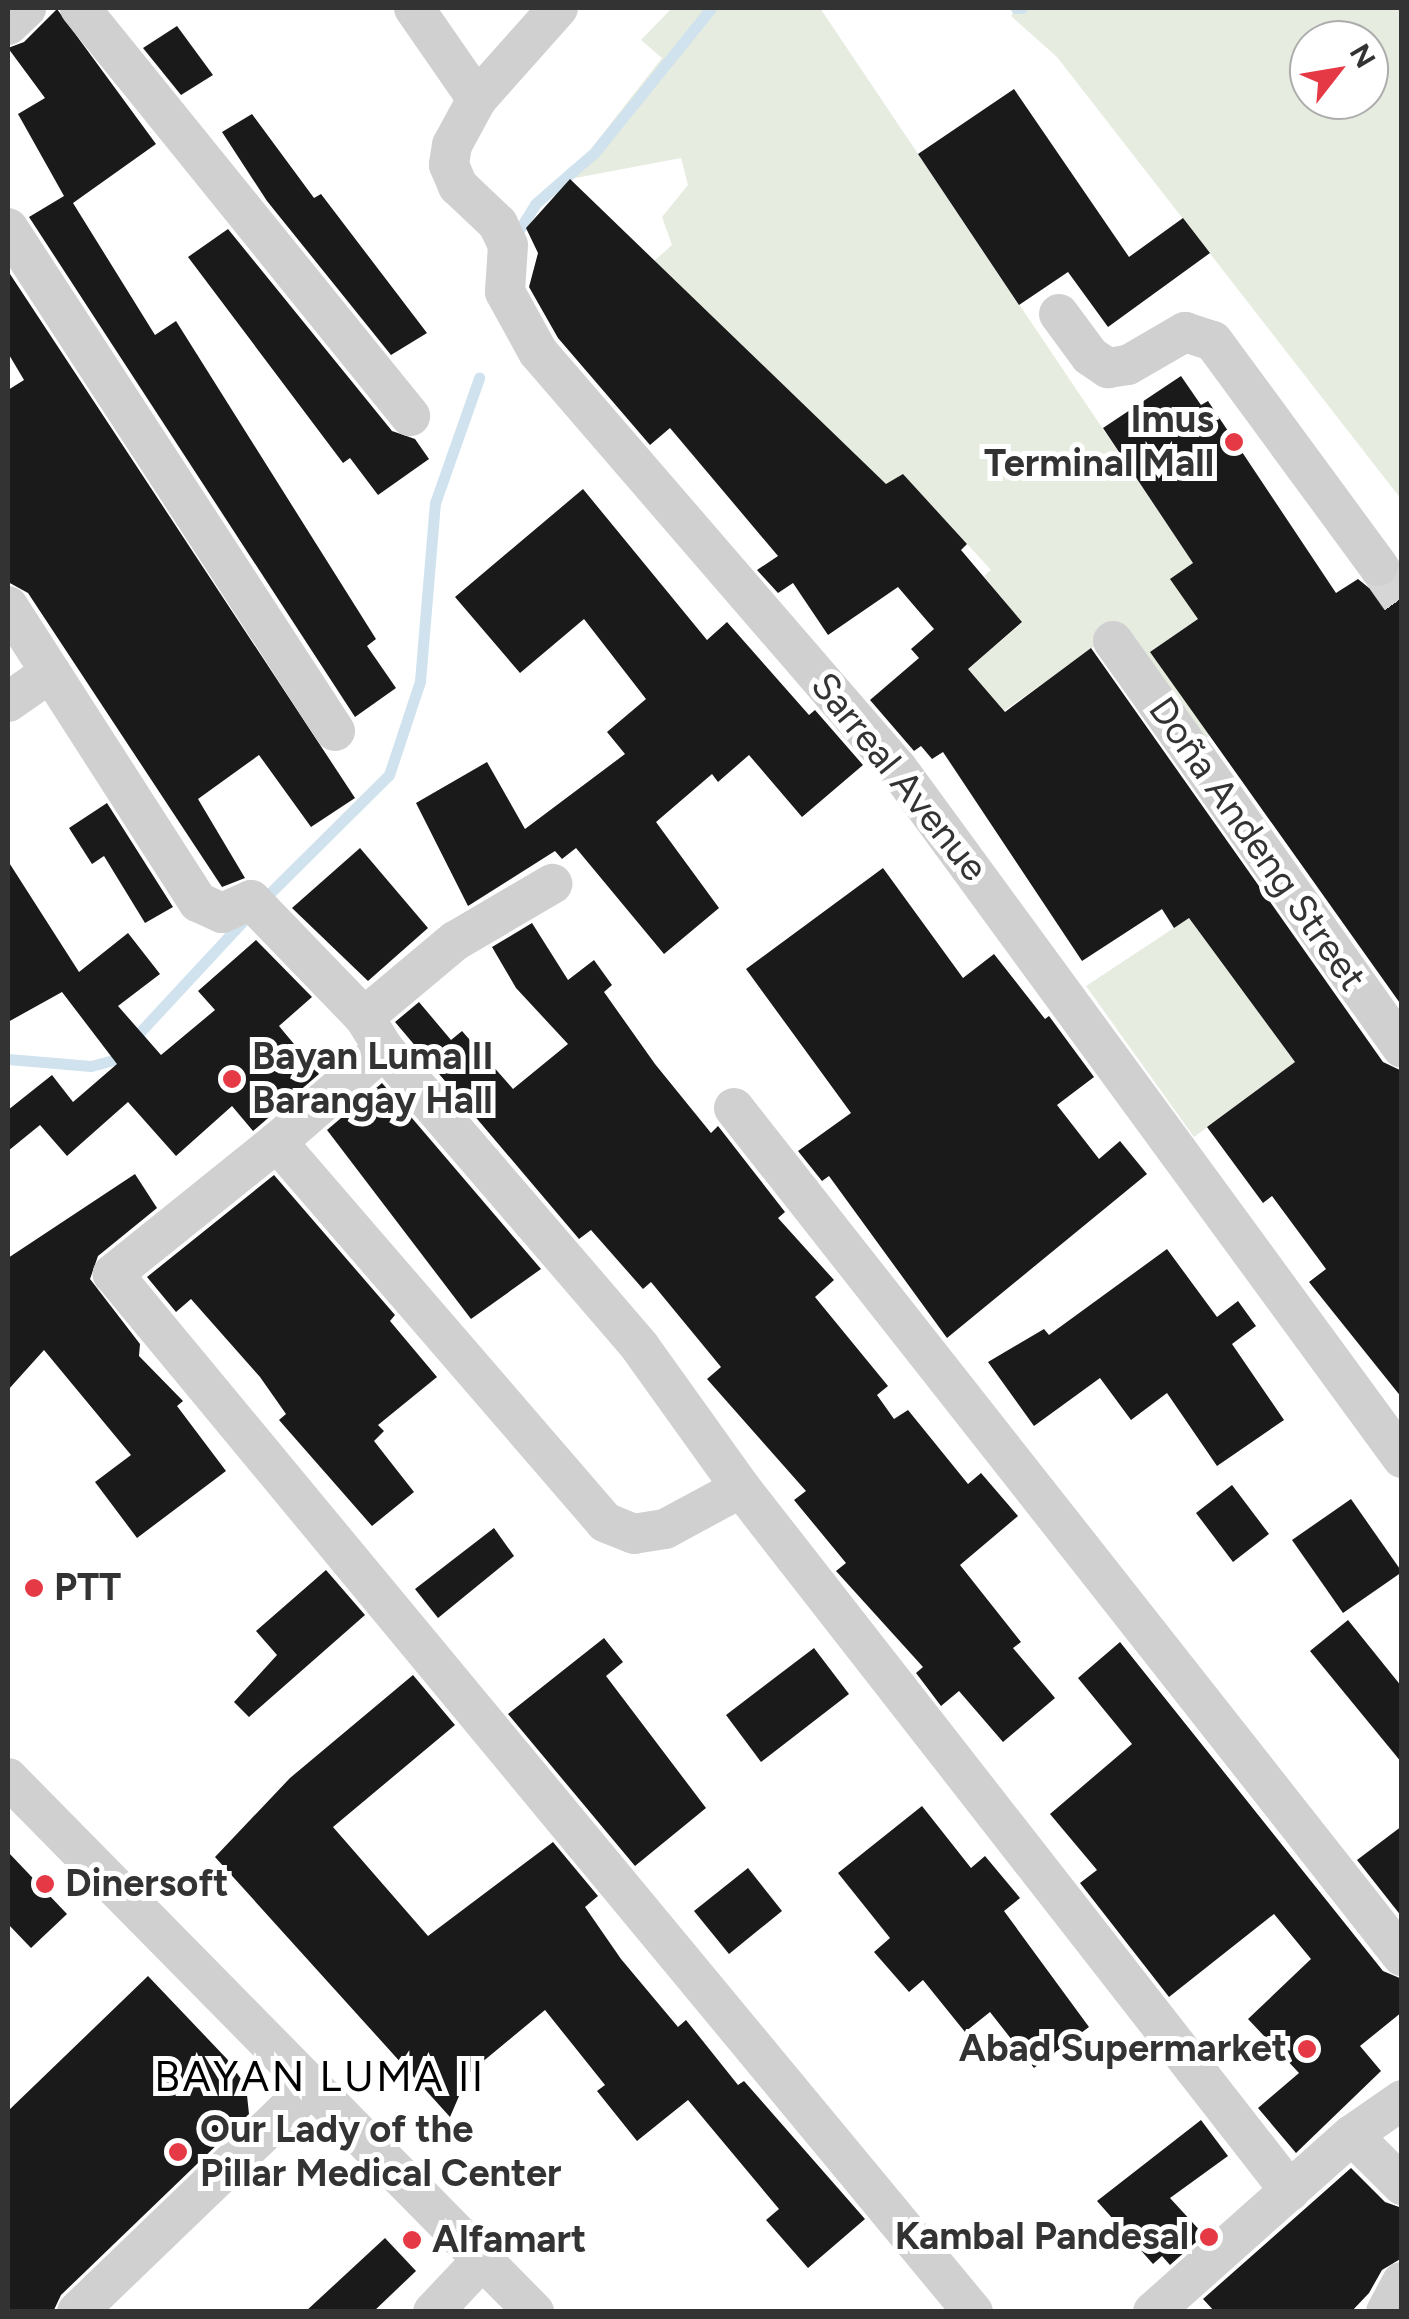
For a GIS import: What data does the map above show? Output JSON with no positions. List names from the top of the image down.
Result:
{
  "streets": {
    "street": ["Sarreal Avenue", "Doña Andeng Street"]
  },
  "districts": ["BAYAN LUMA II"],
  "places": [
    "Imus Terminal Mall",
    "Bayan Luma II Barangay Hall",
    "PTT",
    "Dinersoft",
    "Abad Supermarket",
    "Our Lady of the Pillar Medical Center",
    "Kambal Pandesal",
    "Alfamart"
  ],
  "north": "top right"
}
